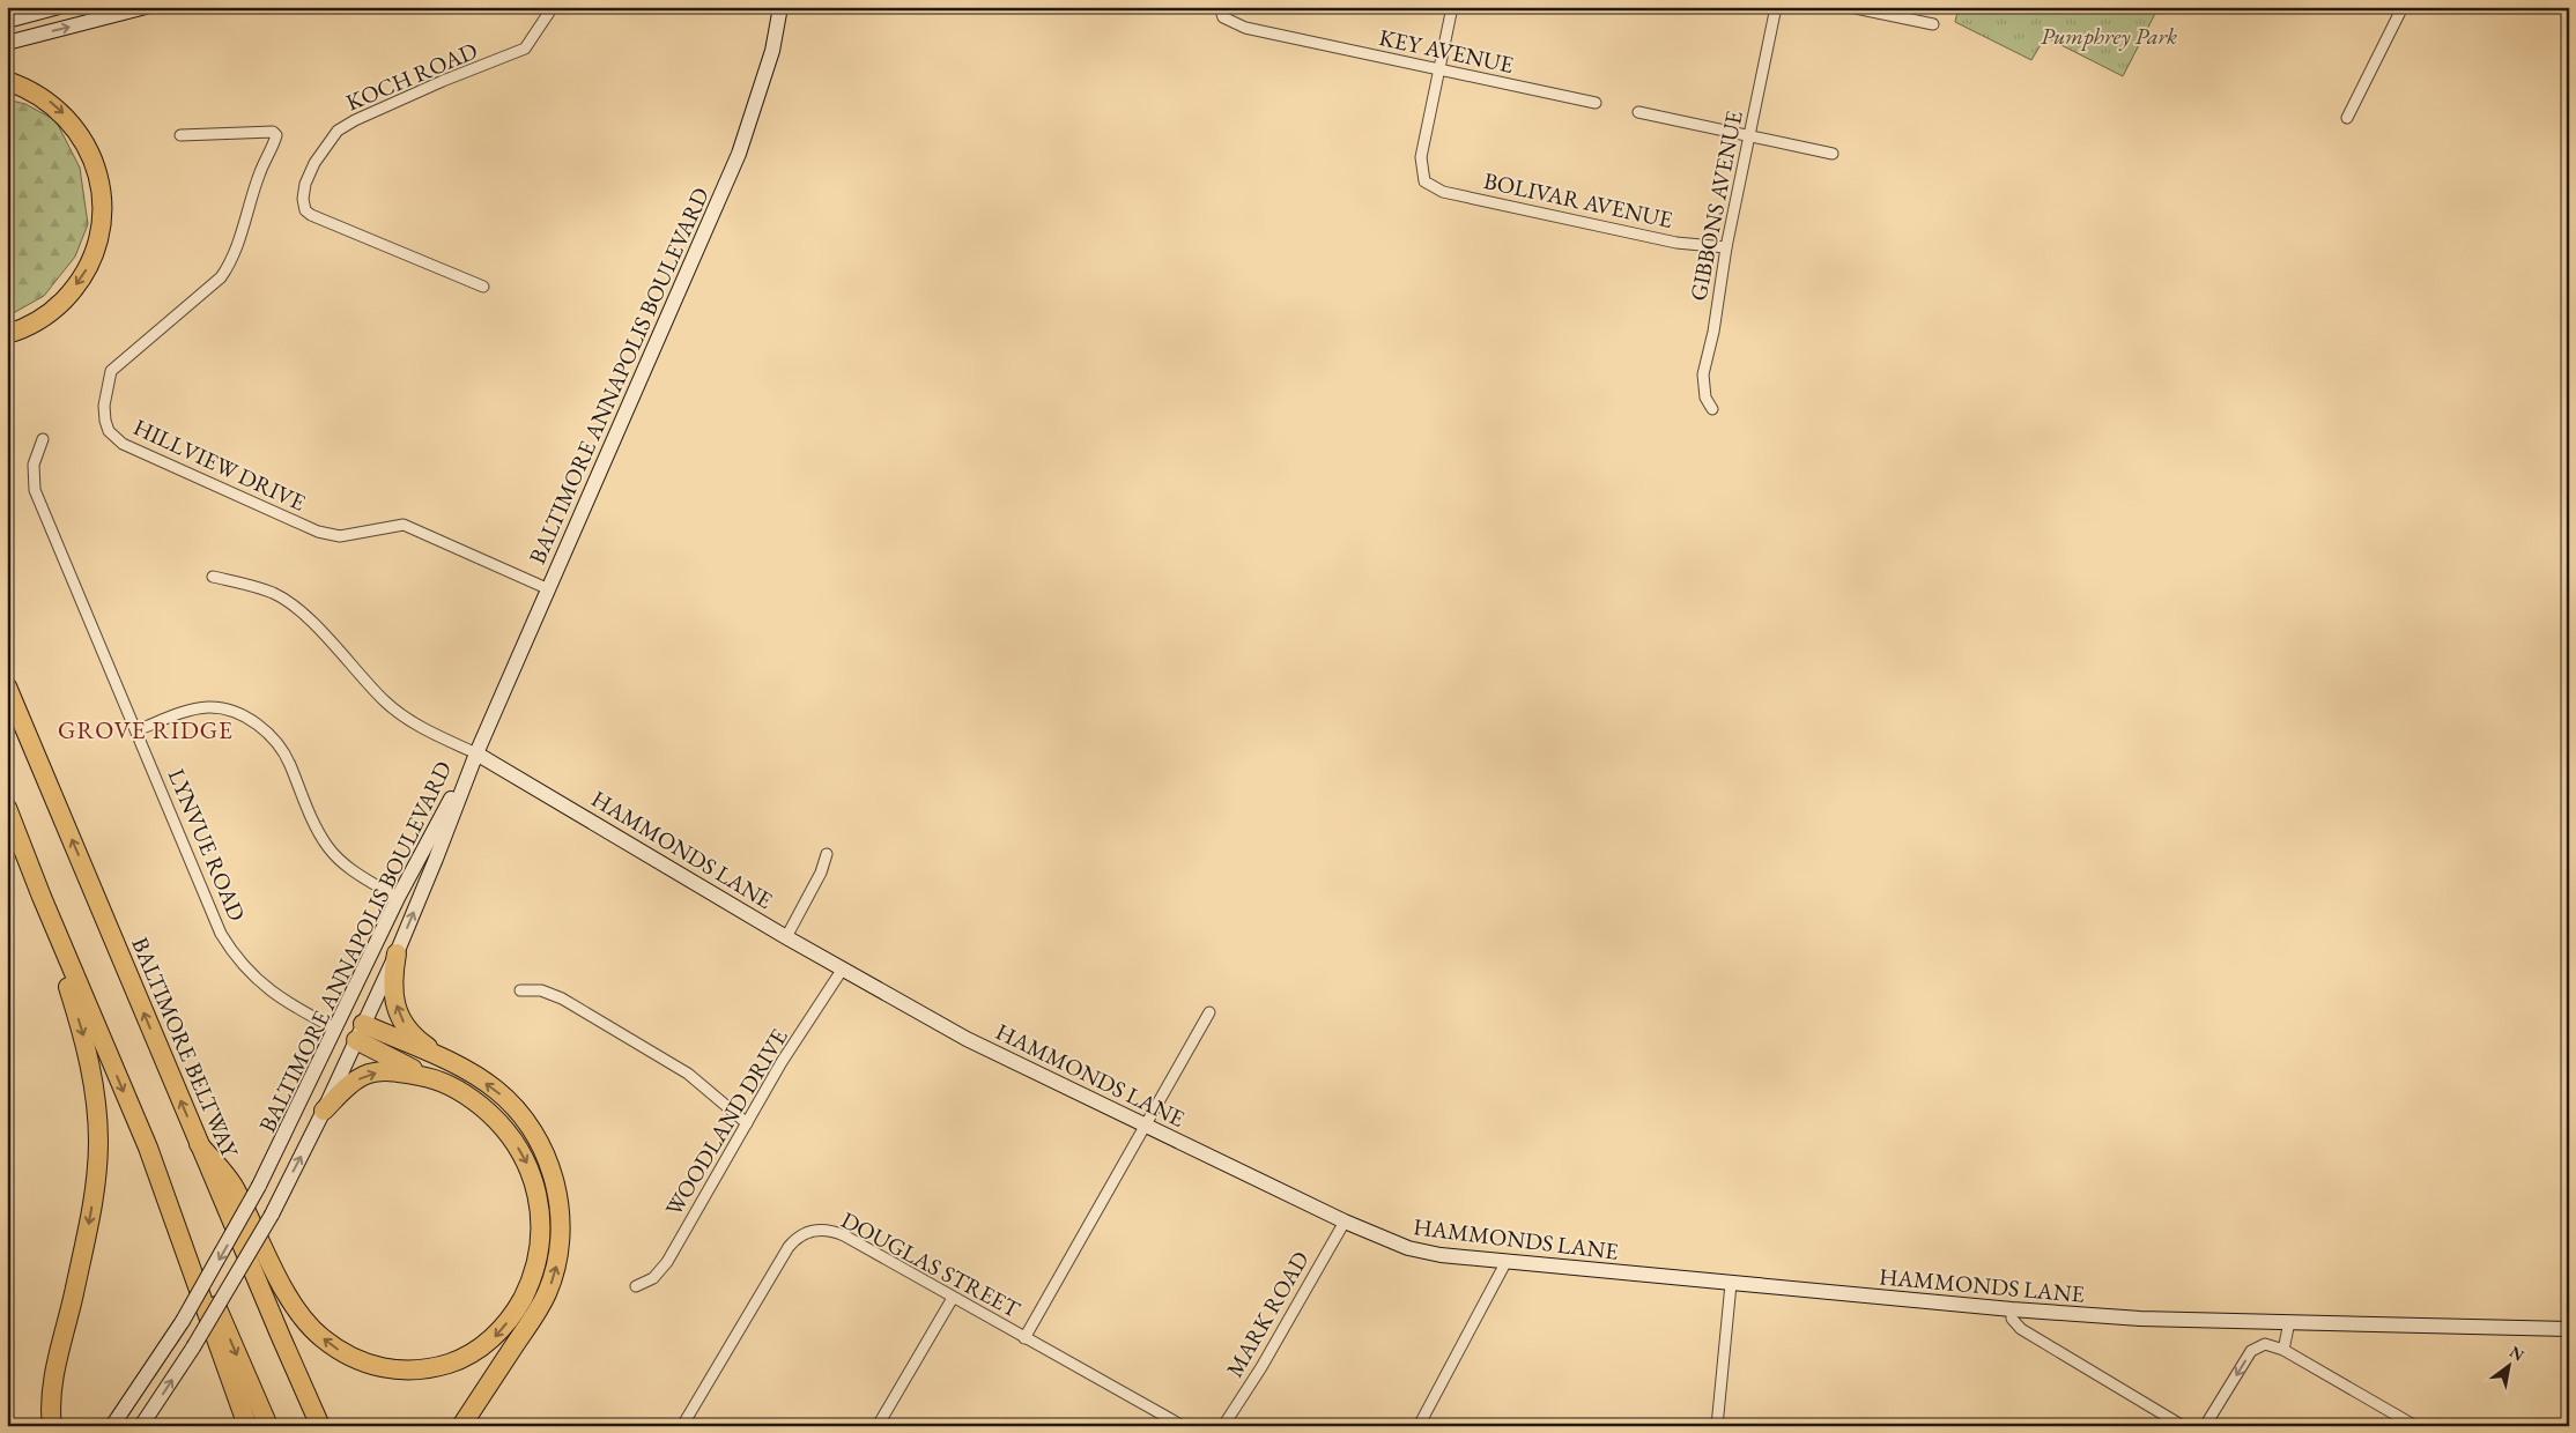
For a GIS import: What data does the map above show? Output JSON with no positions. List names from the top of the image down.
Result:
{
  "streets": {
    "highway": ["BALTIMORE BELTWAY"],
    "main road": ["BALTIMORE ANNAPOLIS BOULEVARD", "HAMMONDS LANE"],
    "street": [
      "KEY AVENUE",
      "KOCH ROAD",
      "BOLIVAR AVENUE",
      "GIBBONS AVENUE",
      "HILLVIEW DRIVE",
      "LYNVUE ROAD",
      "WOODLAND DRIVE",
      "DOUGLAS STREET",
      "MARK ROAD"
    ]
  },
  "crossings": [
    ["KEY AVENUE", "BOLIVAR AVENUE"],
    ["BOLIVAR AVENUE", "GIBBONS AVENUE"],
    ["BALTIMORE ANNAPOLIS BOULEVARD", "HILLVIEW DRIVE"],
    ["BALTIMORE ANNAPOLIS BOULEVARD", "LYNVUE ROAD"],
    ["BALTIMORE ANNAPOLIS BOULEVARD", "HAMMONDS LANE"],
    ["HAMMONDS LANE", "WOODLAND DRIVE"],
    ["HAMMONDS LANE", "MARK ROAD"]
  ],
  "districts": ["GROVE RIDGE"],
  "parks": ["Pumphrey Park"],
  "north": "top right"
}
